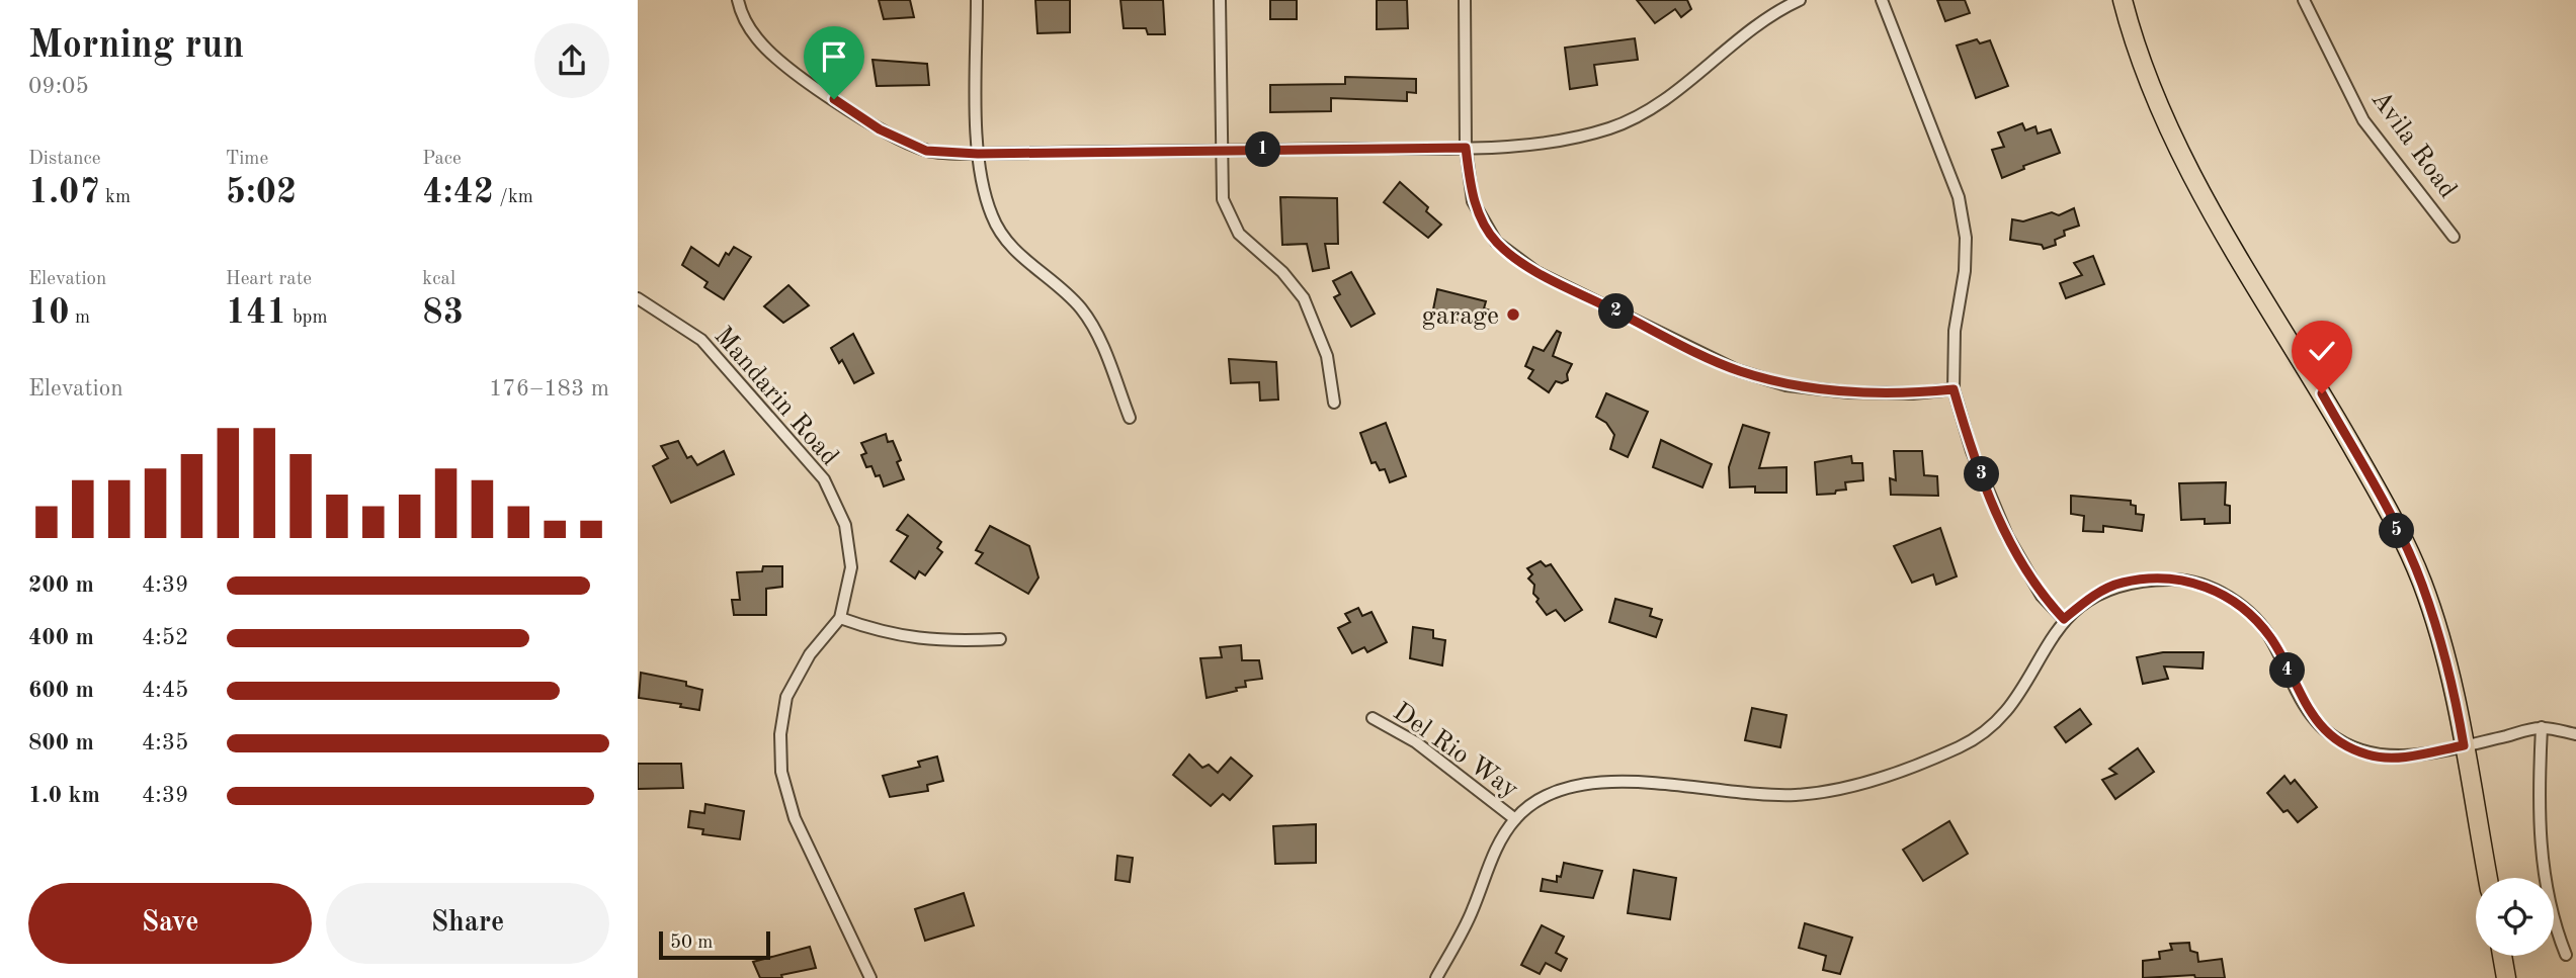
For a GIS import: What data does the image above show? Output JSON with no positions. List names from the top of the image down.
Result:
{
  "streets": {
    "street": ["Avila Road", "Mandarin Road", "Del Rio Way"]
  },
  "places": ["garage"],
  "scale_bar": "50 m",
  "page": {
    "heading": ["Morning run", "09:05"],
    "stats": [
      ["Distance", "1.07 km"],
      ["Time", "5:02"],
      ["Pace", "4:42 /km"],
      ["Elevation", "10 m"],
      ["Heart rate", "141 bpm"],
      ["kcal", "83"]
    ],
    "pins": [
      "1",
      "2",
      "3",
      "5",
      "4"
    ],
    "chart": ["Elevation", "176–183 m"],
    "list": [
      {
        "name": "200 m",
        "note": "4:39"
      },
      {
        "name": "400 m",
        "note": "4:52"
      },
      {
        "name": "600 m",
        "note": "4:45"
      },
      {
        "name": "800 m",
        "note": "4:35"
      },
      {
        "name": "1.0 km",
        "note": "4:39"
      }
    ],
    "buttons": ["Save", "Share"],
    "scale": "50 m"
  }
}
